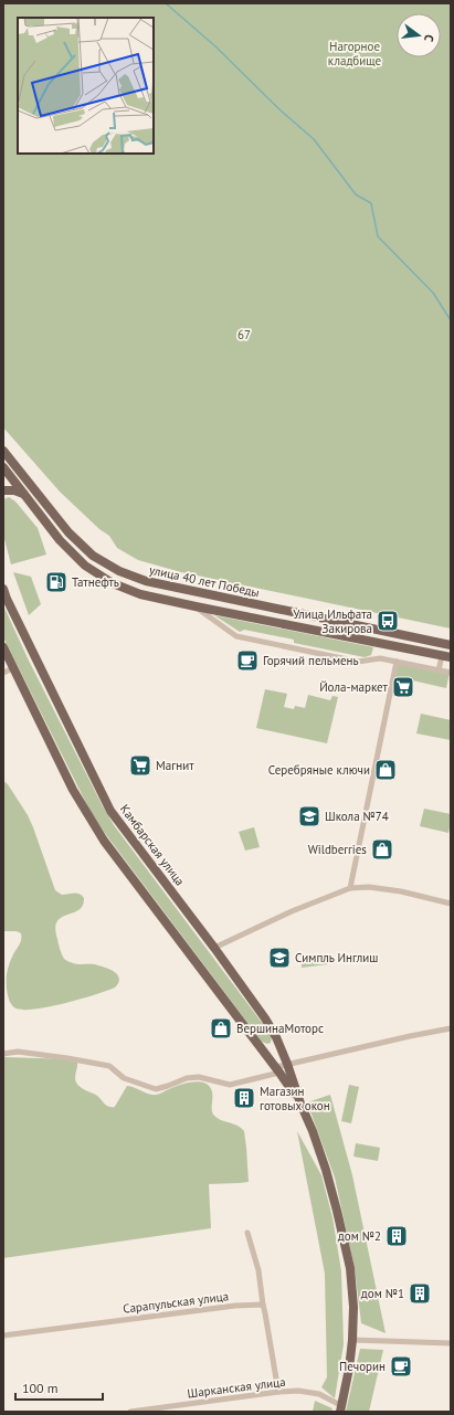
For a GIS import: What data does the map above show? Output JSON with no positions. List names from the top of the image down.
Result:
{
  "streets": {
    "main road": ["улица 40 лет Победы", "Камбарская улица"],
    "street": ["Сарапульская улица", "Шарканская улица"]
  },
  "crossings": [
    ["Камбарская улица", "Шарканская улица"]
  ],
  "parks": ["Нагорное кладбище", "67"],
  "places": {
    "fuel station": ["Татнефть"],
    "bus stop": ["Улица Ильфата Закирова"],
    "cafe": ["Горячий пельмень", "Печорин"],
    "supermarket": ["Йола-маркет", "Магнит"],
    "shop": ["Серебряные ключи", "Wildberries", "ВершинаМоторс"],
    "school or university": ["Школа №74", "Симпль Инглиш"],
    "building": ["Магазин готовых окон", "дом №2", "дом №1"]
  },
  "scale_bar": "100 m",
  "north": "right"
}
